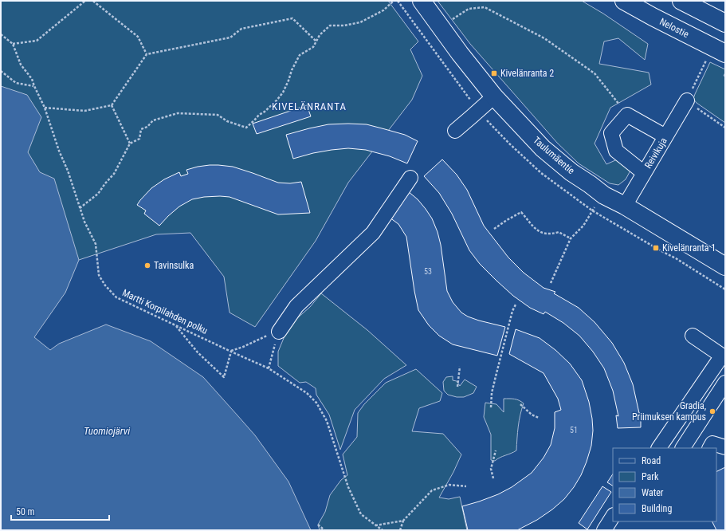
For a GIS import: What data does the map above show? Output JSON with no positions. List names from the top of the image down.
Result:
{
  "streets": {
    "main road": ["Nelostie", "Taulumäentie"],
    "street": ["Reivikuja"],
    "path": ["Martti Korpilahden polku"]
  },
  "crossings": [
    ["Reivikuja", "Taulumäentie"]
  ],
  "districts": ["KIVELÄNRANTA"],
  "water": ["Tuomiojärvi"],
  "places": {
    "transit": ["Kivelänranta 2", "Kivelänranta 1"],
    "other": ["Tavinsulka", "Gradia, Priimuksen kampus"]
  },
  "house_numbers": ["53", "51"],
  "legend": [
    "Road",
    "Park",
    "Water",
    "Building"
  ],
  "scale_bar": "50 m"
}
